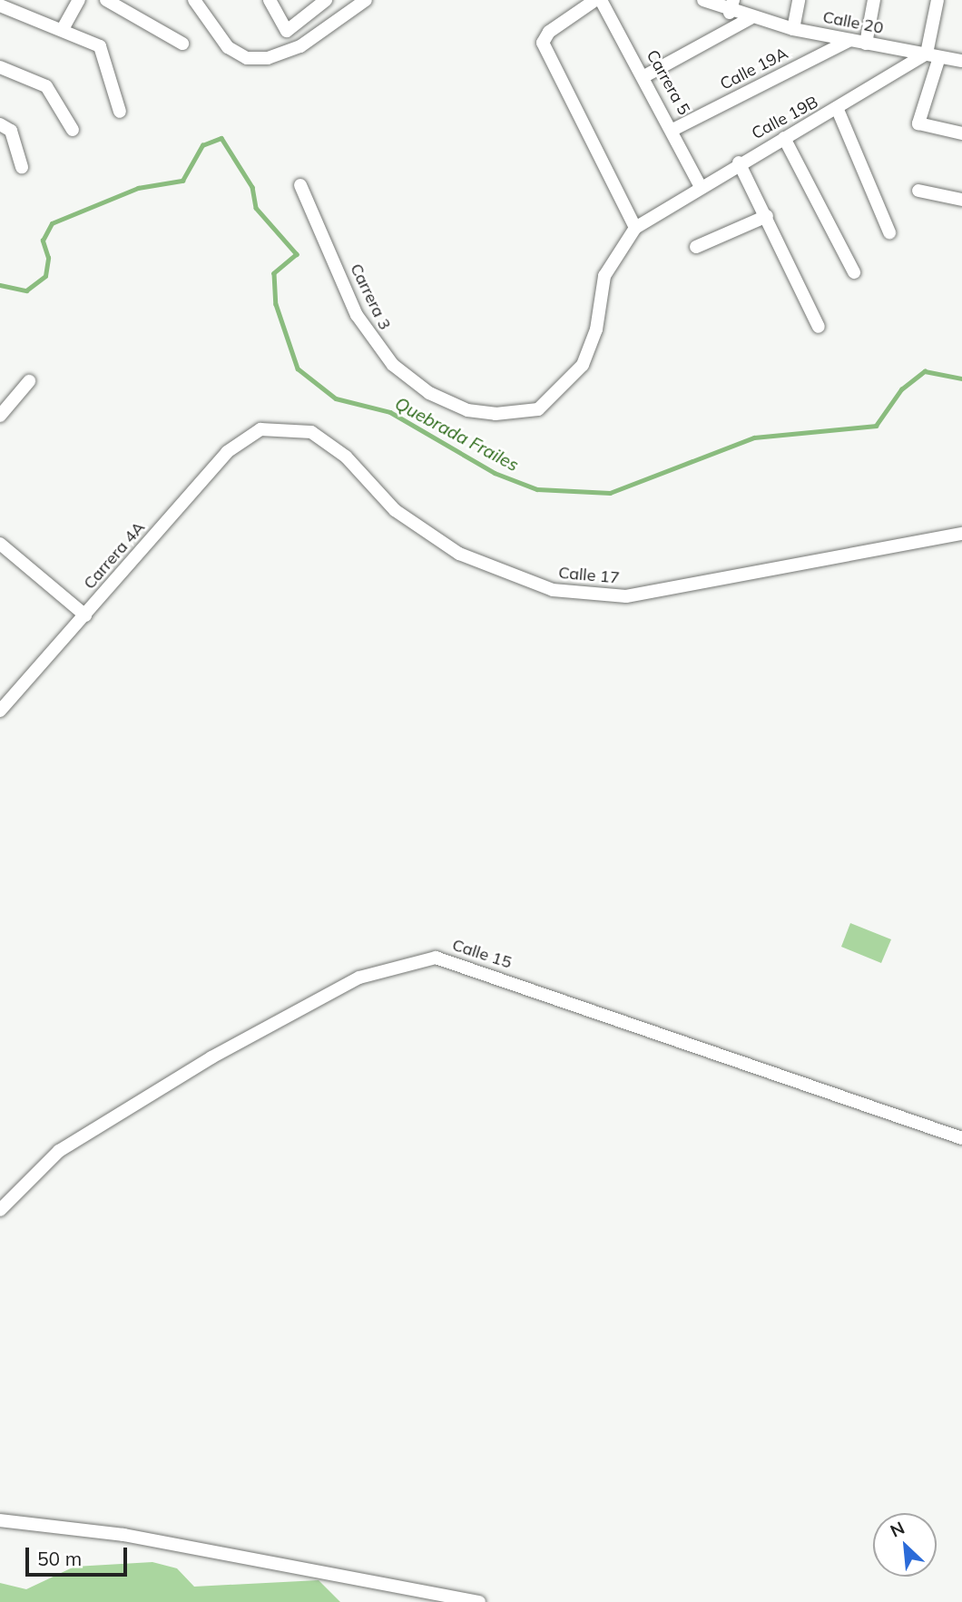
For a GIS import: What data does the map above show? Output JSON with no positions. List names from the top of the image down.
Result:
{
  "streets": {
    "street": [
      "Calle 20",
      "Calle 19A",
      "Carrera 5",
      "Calle 19B",
      "Carrera 3",
      "Carrera 4A",
      "Calle 17",
      "Calle 15"
    ]
  },
  "crossings": [
    ["Calle 20", "Calle 19A"],
    ["Calle 20", "Calle 19B"],
    ["Calle 19A", "Carrera 5"],
    ["Carrera 5", "Calle 19B"],
    ["Calle 19B", "Carrera 3"],
    ["Carrera 4A", "Calle 17"]
  ],
  "water": ["Quebrada Frailes"],
  "scale_bar": "50 m",
  "north": "top left"
}
